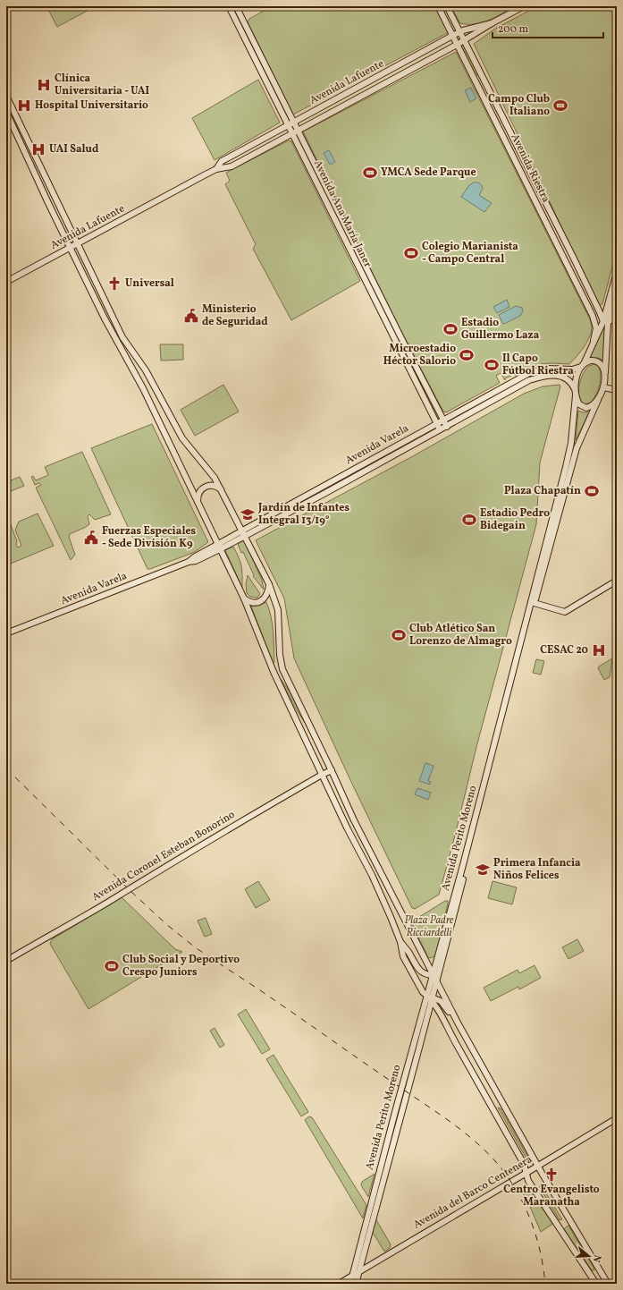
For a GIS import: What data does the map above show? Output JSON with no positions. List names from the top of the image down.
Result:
{
  "streets": {
    "main road": [
      "Avenida Lafuente",
      "Avenida Riestra",
      "Avenida Ana María Janer",
      "Avenida Varela",
      "Avenida Perito Moreno",
      "Avenida Coronel Esteban Bonorino",
      "Avenida del Barco Centenera"
    ]
  },
  "crossings": [
    ["Avenida Lafuente", "Avenida Riestra"],
    ["Avenida Lafuente", "Avenida Ana María Janer"],
    ["Avenida Ana María Janer", "Avenida Varela"],
    ["Avenida Varela", "Avenida Perito Moreno"],
    ["Avenida Perito Moreno", "Avenida del Barco Centenera"]
  ],
  "parks": ["Plaza Padre Ricciardelli"],
  "places": {
    "hospital": [
      "Clínica Universitaria - UAI",
      "Hospital Universitario",
      "UAI Salud",
      "CESAC 20"
    ],
    "sports": [
      "Campo Club Italiano",
      "YMCA Sede Parque",
      "Colegio Marianista - Campo Central",
      "Estadio Guillermo Laza",
      "Microestadio Héctor Salorio",
      "Il Capo Fútbol Riestra",
      "Plaza Chapatín",
      "Estadio Pedro Bidegain",
      "Club Atlético San Lorenzo de Almagro",
      "Club Social y Deportivo Crespo Juniors"
    ],
    "church": ["Universal", "Centro Evangelisto Maranatha"],
    "public building": ["Ministerio de Seguridad", "Fuerzas Especiales - Sede División K9"],
    "school or university": ["Jardín de Infantes Integral 13/19°", "Primera Infancia Niños Felices"]
  },
  "scale_bar": "200 m",
  "north": "right"
}
